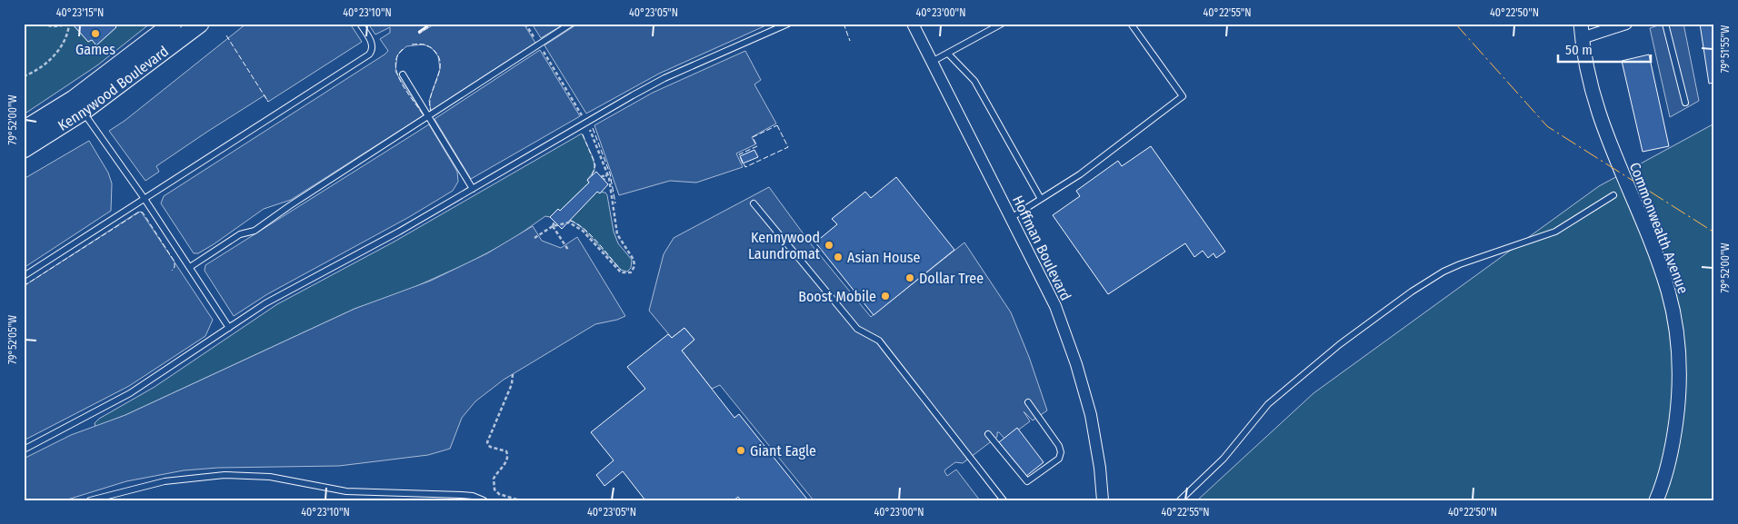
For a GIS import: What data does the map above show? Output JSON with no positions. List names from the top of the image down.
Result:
{
  "streets": {
    "main road": ["Kennywood Boulevard"],
    "street": ["Commonwealth Avenue", "Hoffman Boulevard"]
  },
  "places": [
    "Games",
    "Kennywood Laundromat",
    "Asian House",
    "Dollar Tree",
    "Boost Mobile",
    "Giant Eagle"
  ],
  "scale_bar": "50 m",
  "coordinates": [
    "40°23'15\"N",
    "40°23'10\"N",
    "40°23'05\"N",
    "40°23'00\"N",
    "40°22'55\"N",
    "40°22'50\"N",
    "79°51'55\"W",
    "79°52'00\"W",
    "79°52'05\"W"
  ]
}
